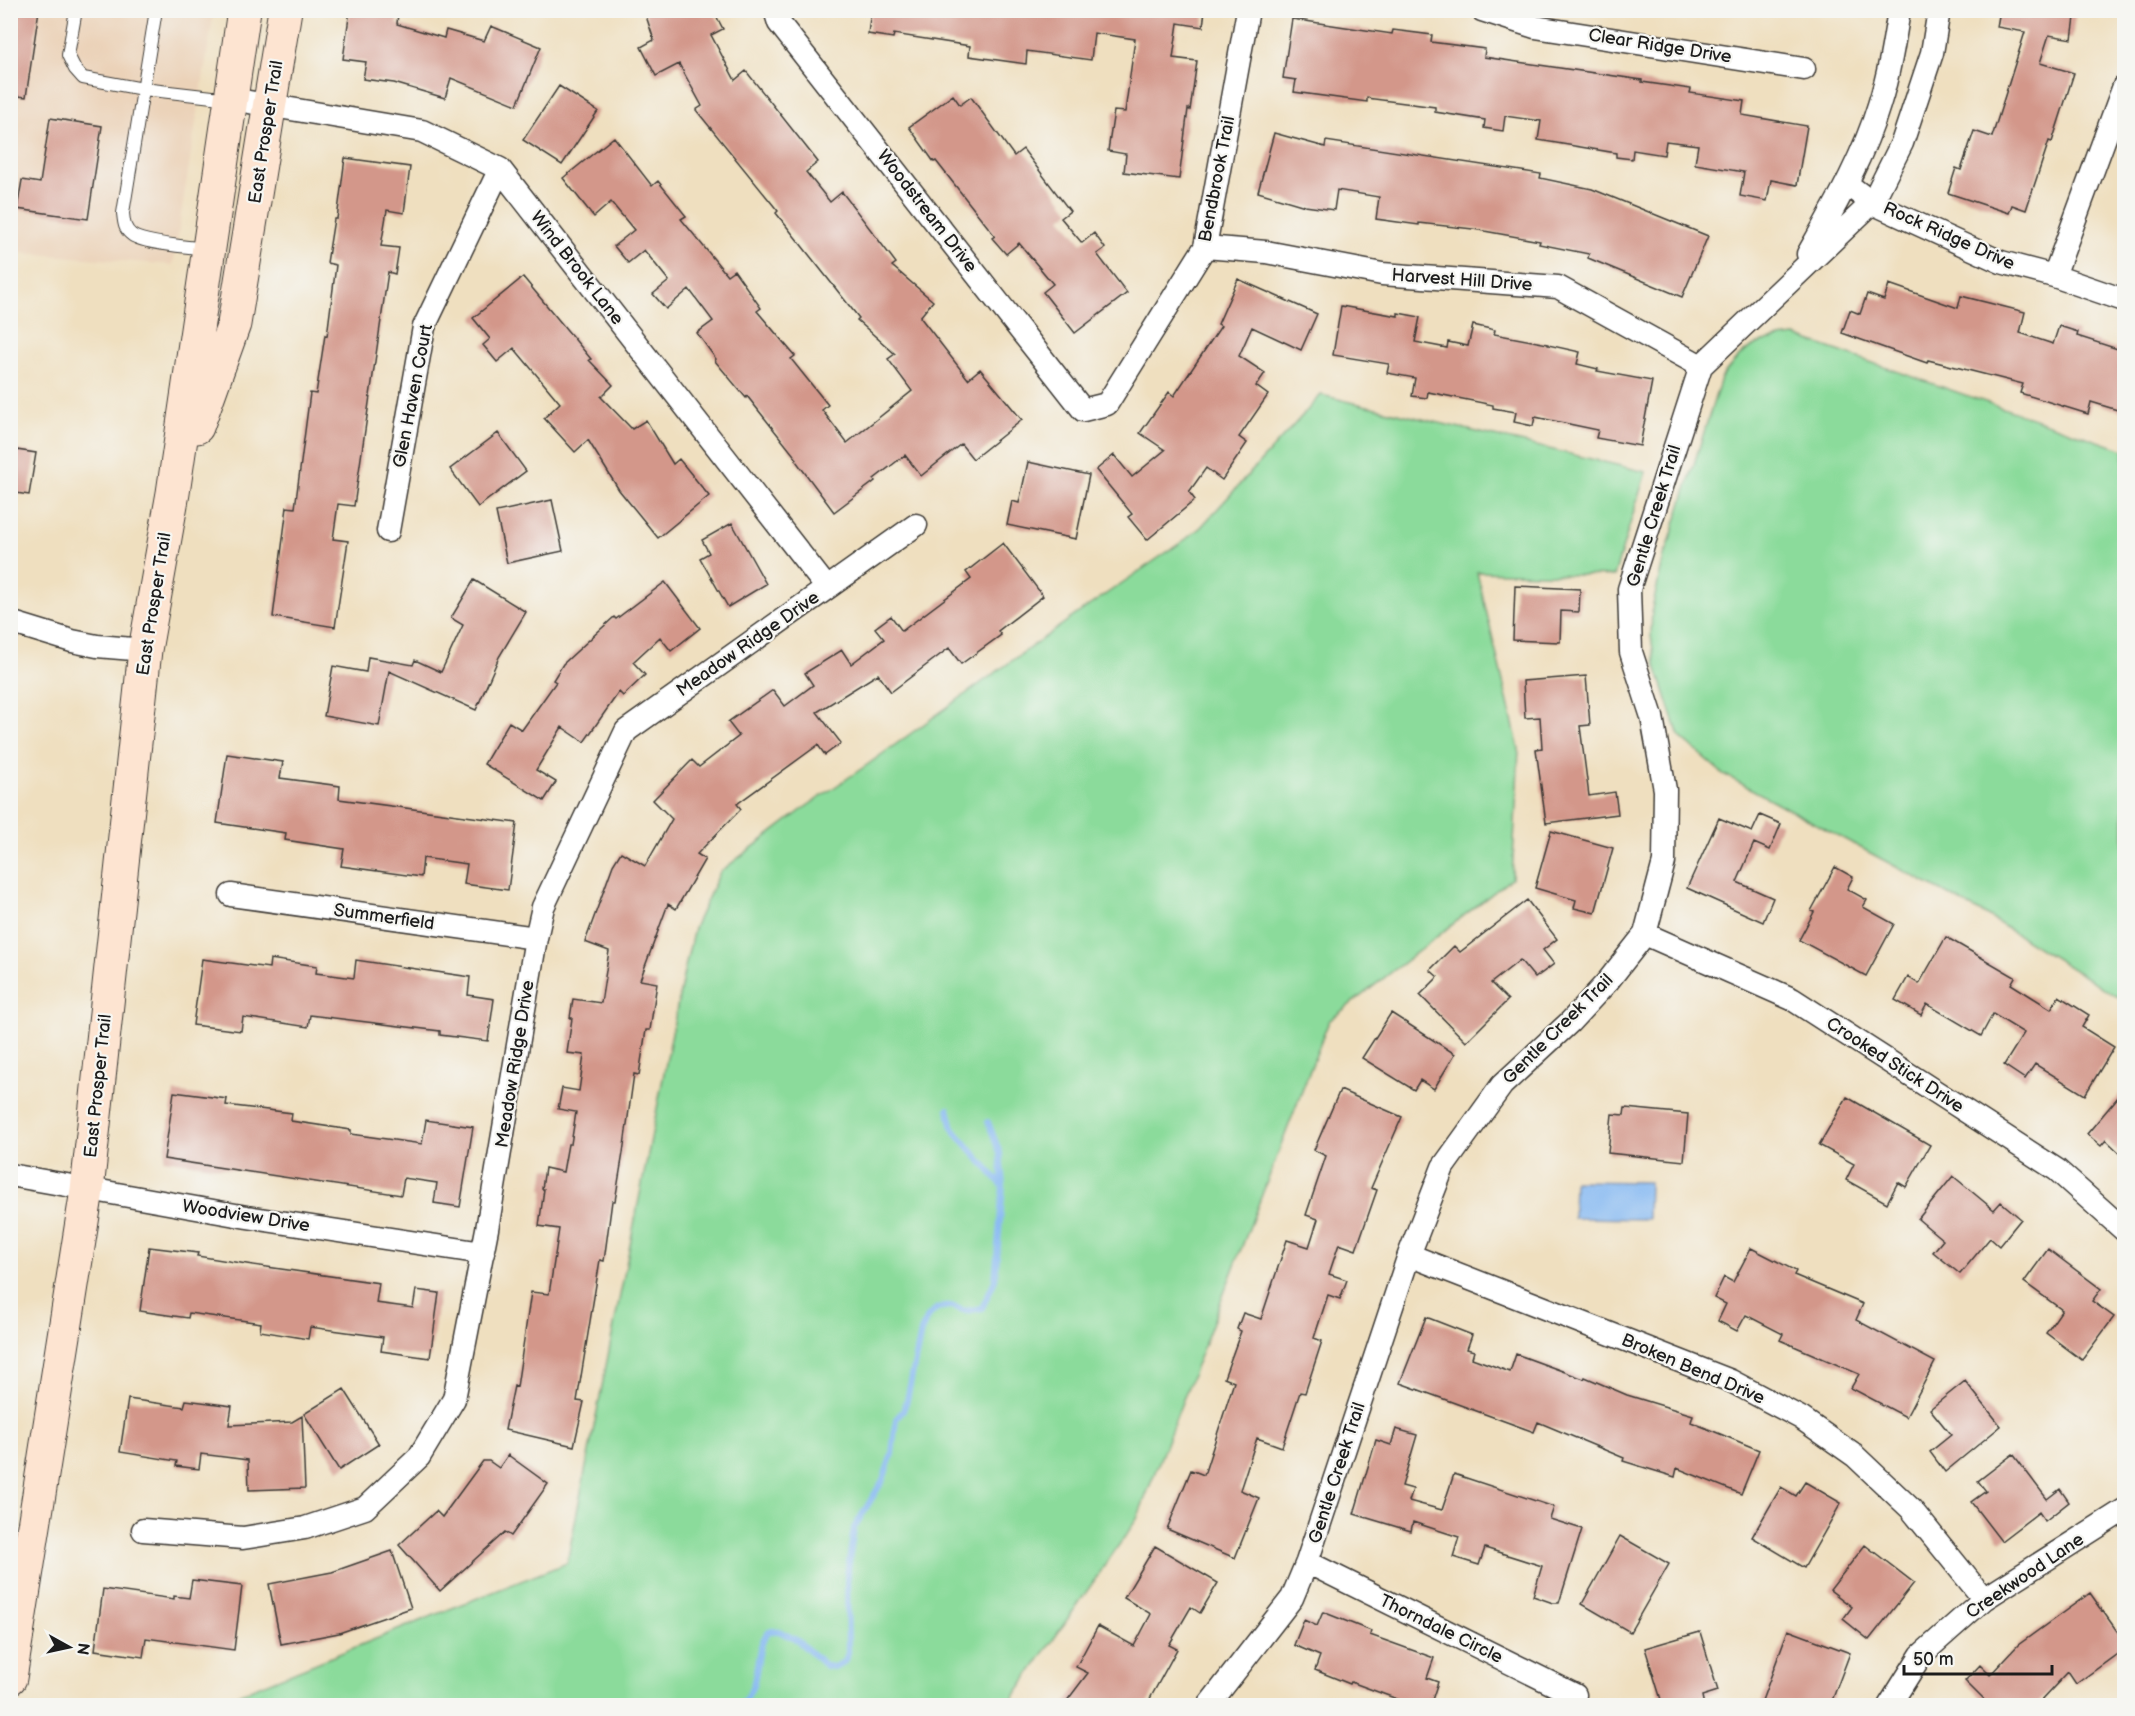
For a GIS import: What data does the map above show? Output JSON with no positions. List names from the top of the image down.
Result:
{
  "streets": {
    "main road": ["East Prosper Trail"],
    "street": [
      "Clear Ridge Drive",
      "Bendbrook Trail",
      "Woodstream Drive",
      "Rock Ridge Drive",
      "Wind Brook Lane",
      "Harvest Hill Drive",
      "Glen Haven Court",
      "Gentle Creek Trail",
      "Meadow Ridge Drive",
      "Summerfield",
      "Crooked Stick Drive",
      "Woodview Drive",
      "Broken Bend Drive",
      "Creekwood Lane",
      "Thorndale Circle"
    ]
  },
  "crossings": [
    ["East Prosper Trail", "Wind Brook Lane"],
    ["East Prosper Trail", "Woodview Drive"],
    ["Bendbrook Trail", "Woodstream Drive"],
    ["Bendbrook Trail", "Harvest Hill Drive"],
    ["Rock Ridge Drive", "Gentle Creek Trail"],
    ["Wind Brook Lane", "Glen Haven Court"],
    ["Wind Brook Lane", "Meadow Ridge Drive"],
    ["Harvest Hill Drive", "Gentle Creek Trail"],
    ["Gentle Creek Trail", "Crooked Stick Drive"],
    ["Gentle Creek Trail", "Broken Bend Drive"],
    ["Gentle Creek Trail", "Thorndale Circle"],
    ["Meadow Ridge Drive", "Summerfield"],
    ["Meadow Ridge Drive", "Woodview Drive"],
    ["Broken Bend Drive", "Creekwood Lane"]
  ],
  "scale_bar": "50 m",
  "north": "right"
}
